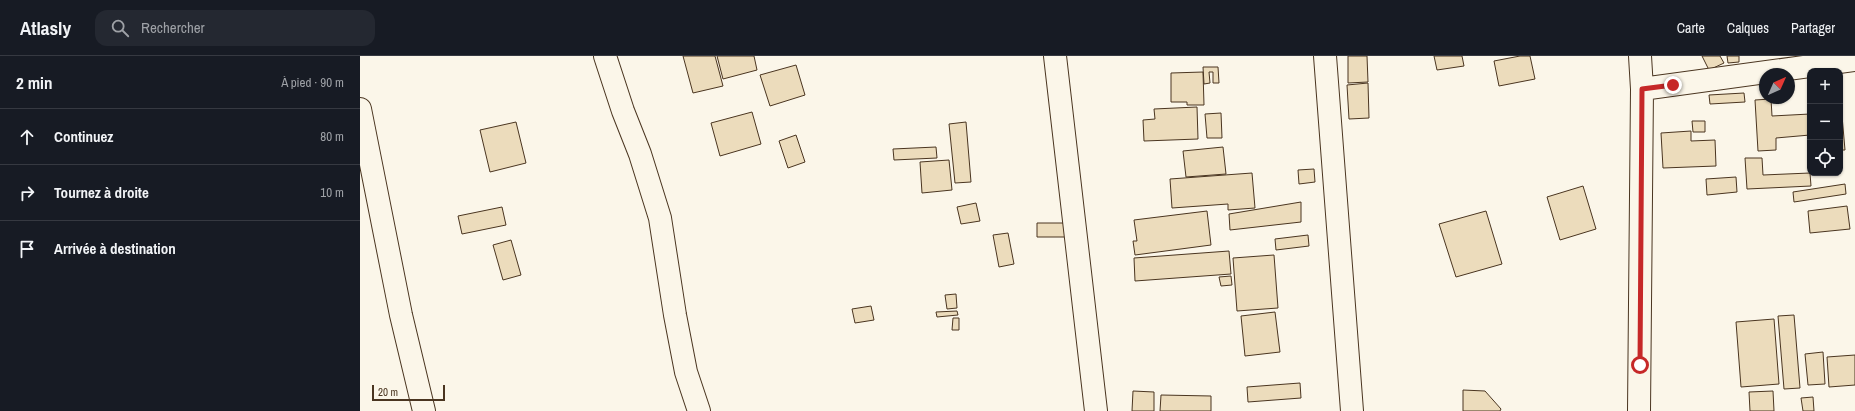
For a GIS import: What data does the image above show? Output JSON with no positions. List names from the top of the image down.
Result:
{
  "scale_bar": "20 m",
  "north": "top right",
  "page": {
    "header": "Atlasly",
    "search": "Rechercher",
    "nav": ["Carte", "Calques", "Partager"],
    "heading": ["2 min", "À pied · 90 m"],
    "map_buttons": ["+", "−"],
    "list": [
      ["Continuez", "80 m"],
      ["Tournez à droite", "10 m"],
      "Arrivée à destination"
    ],
    "scale": "20 m"
  }
}
